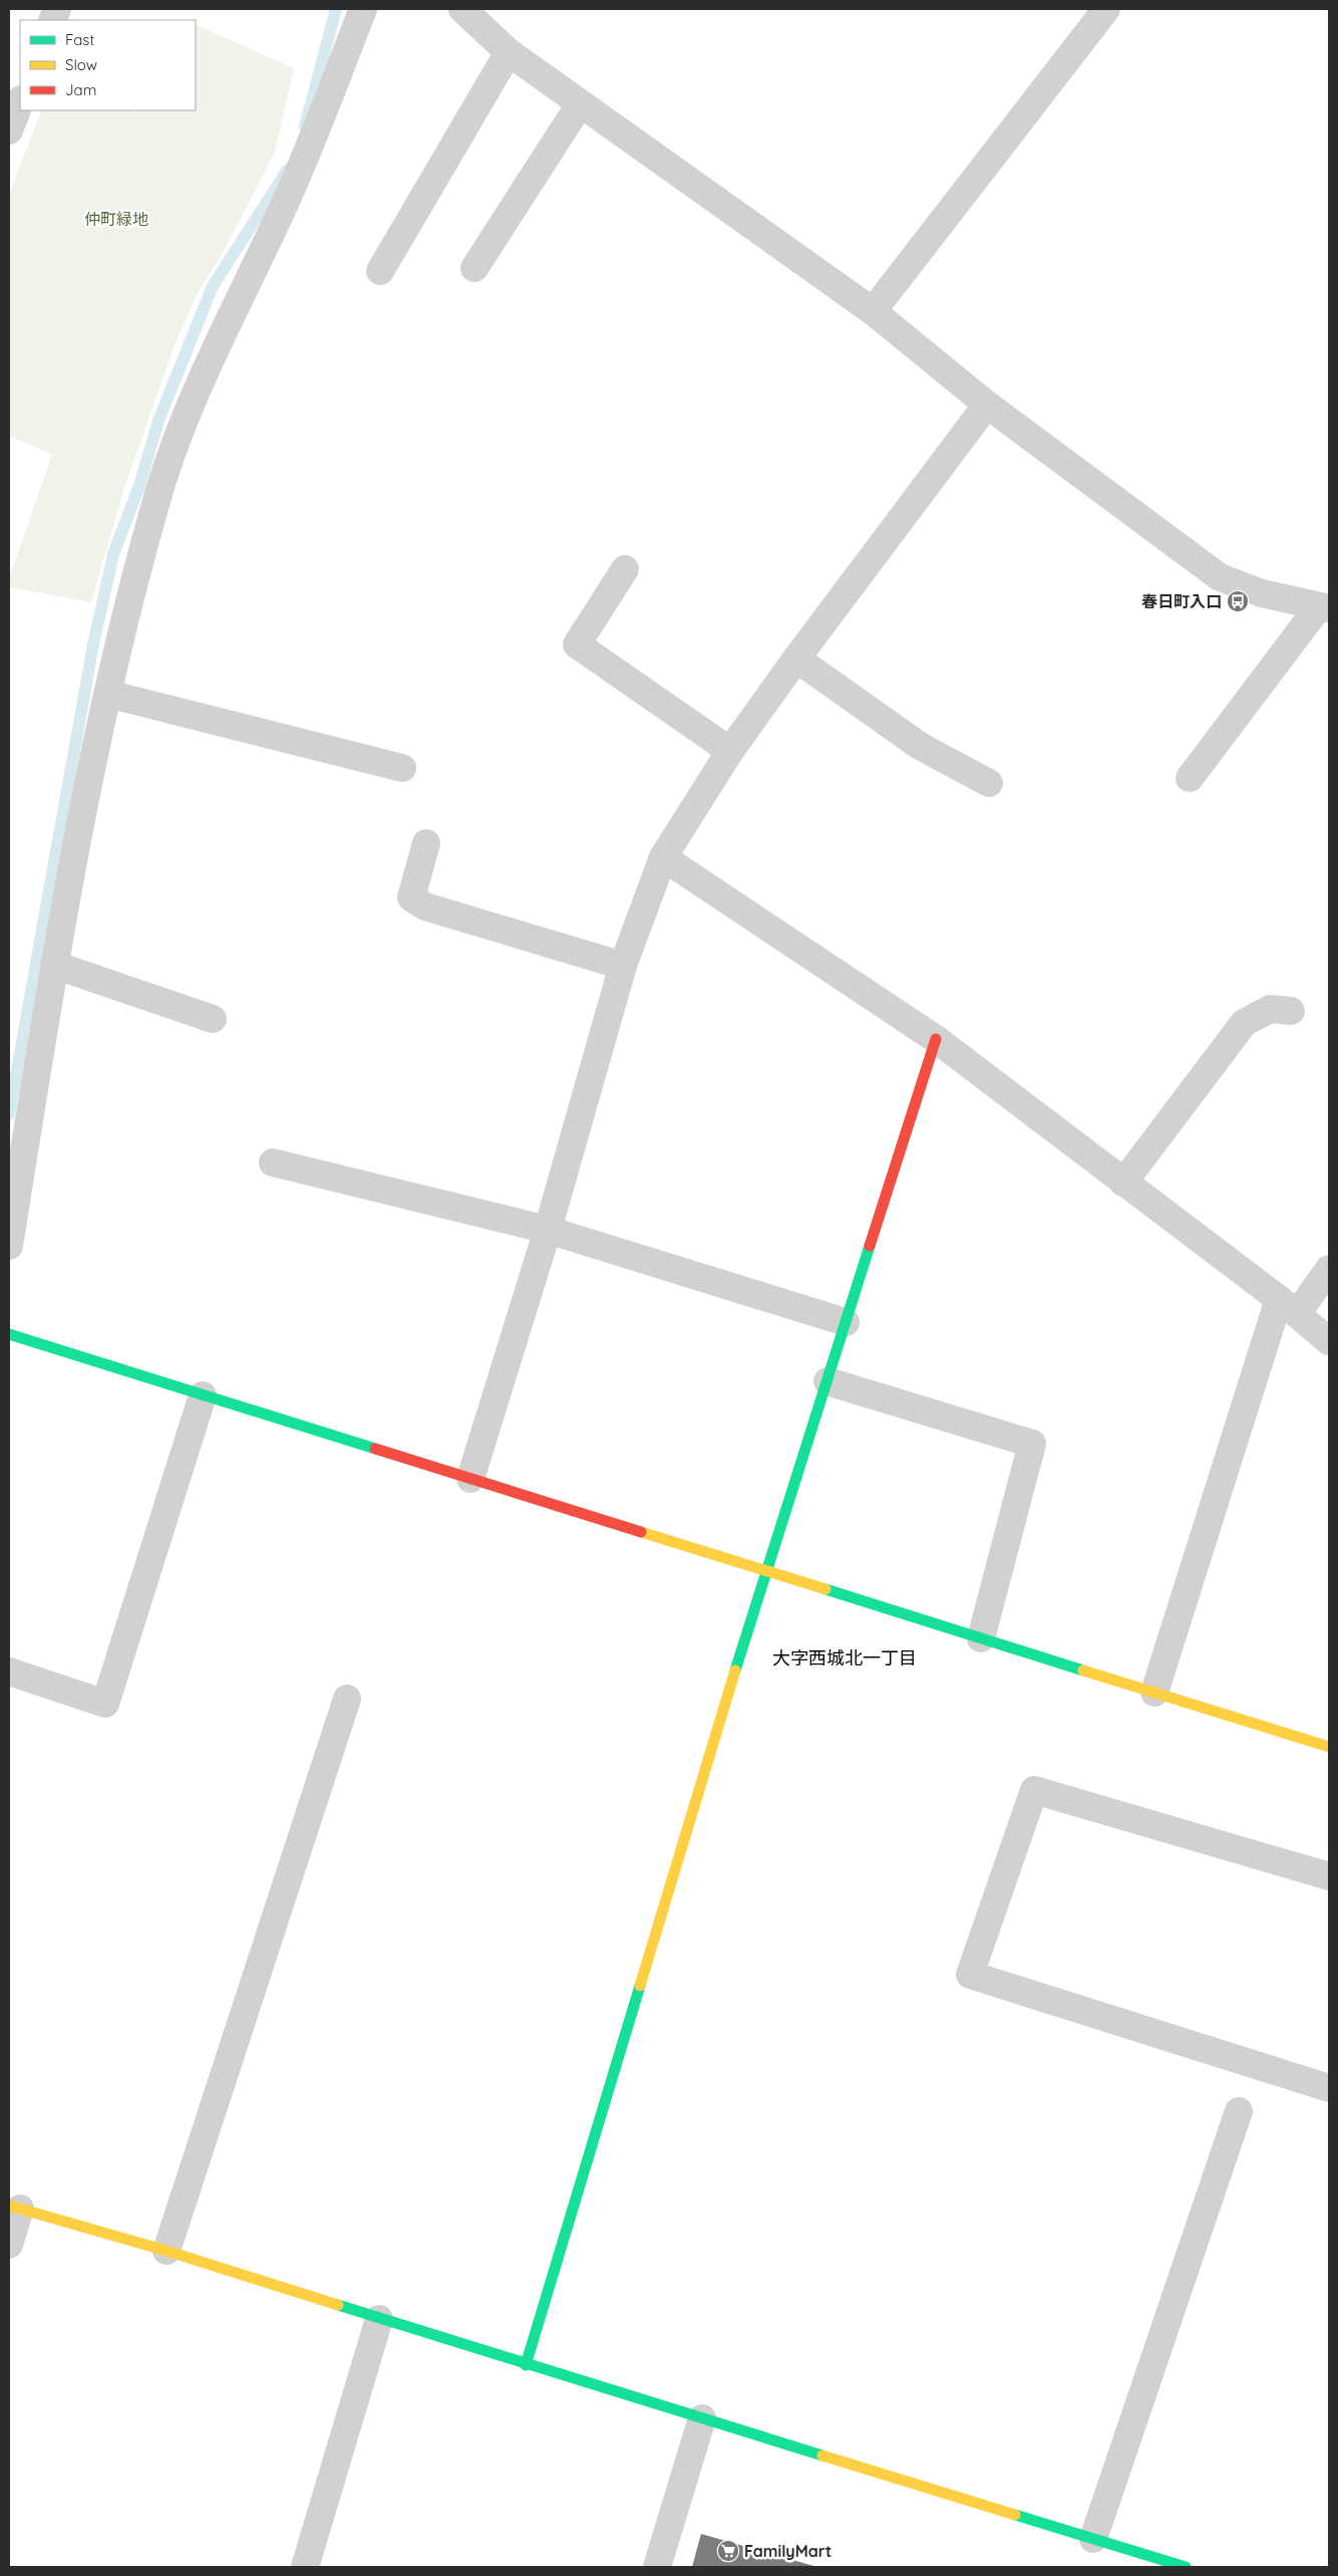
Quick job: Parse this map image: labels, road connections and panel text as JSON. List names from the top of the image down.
{
  "districts": ["大字西城北一丁目"],
  "parks": ["仲町緑地"],
  "places": {
    "bus stop": ["春日町入口"],
    "supermarket": ["FamilyMart"]
  },
  "legend": ["Fast", "Slow", "Jam"]
}
